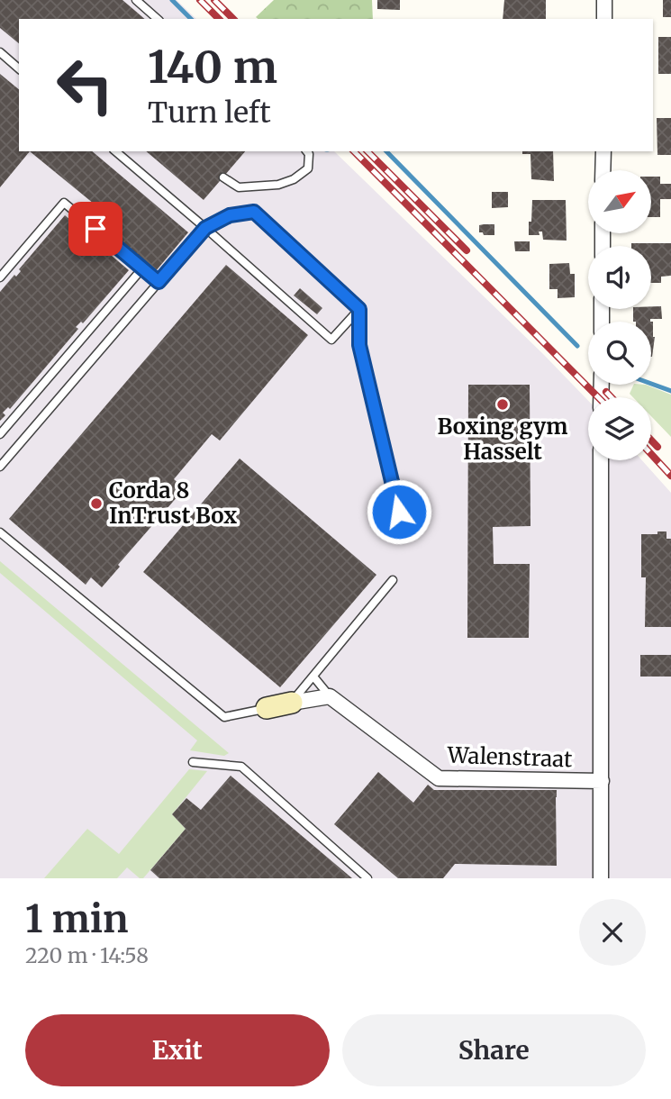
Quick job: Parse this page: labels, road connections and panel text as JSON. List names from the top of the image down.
{
  "streets": {
    "street": ["Walenstraat"]
  },
  "places": ["Boxing gym Hasselt", "Corda 8 InTrust Box"],
  "north": "top right",
  "page": {
    "turn": ["140 m", "Turn left"],
    "heading": ["1 min", "220 m · 14:58"],
    "buttons": ["Exit", "Share"]
  }
}
